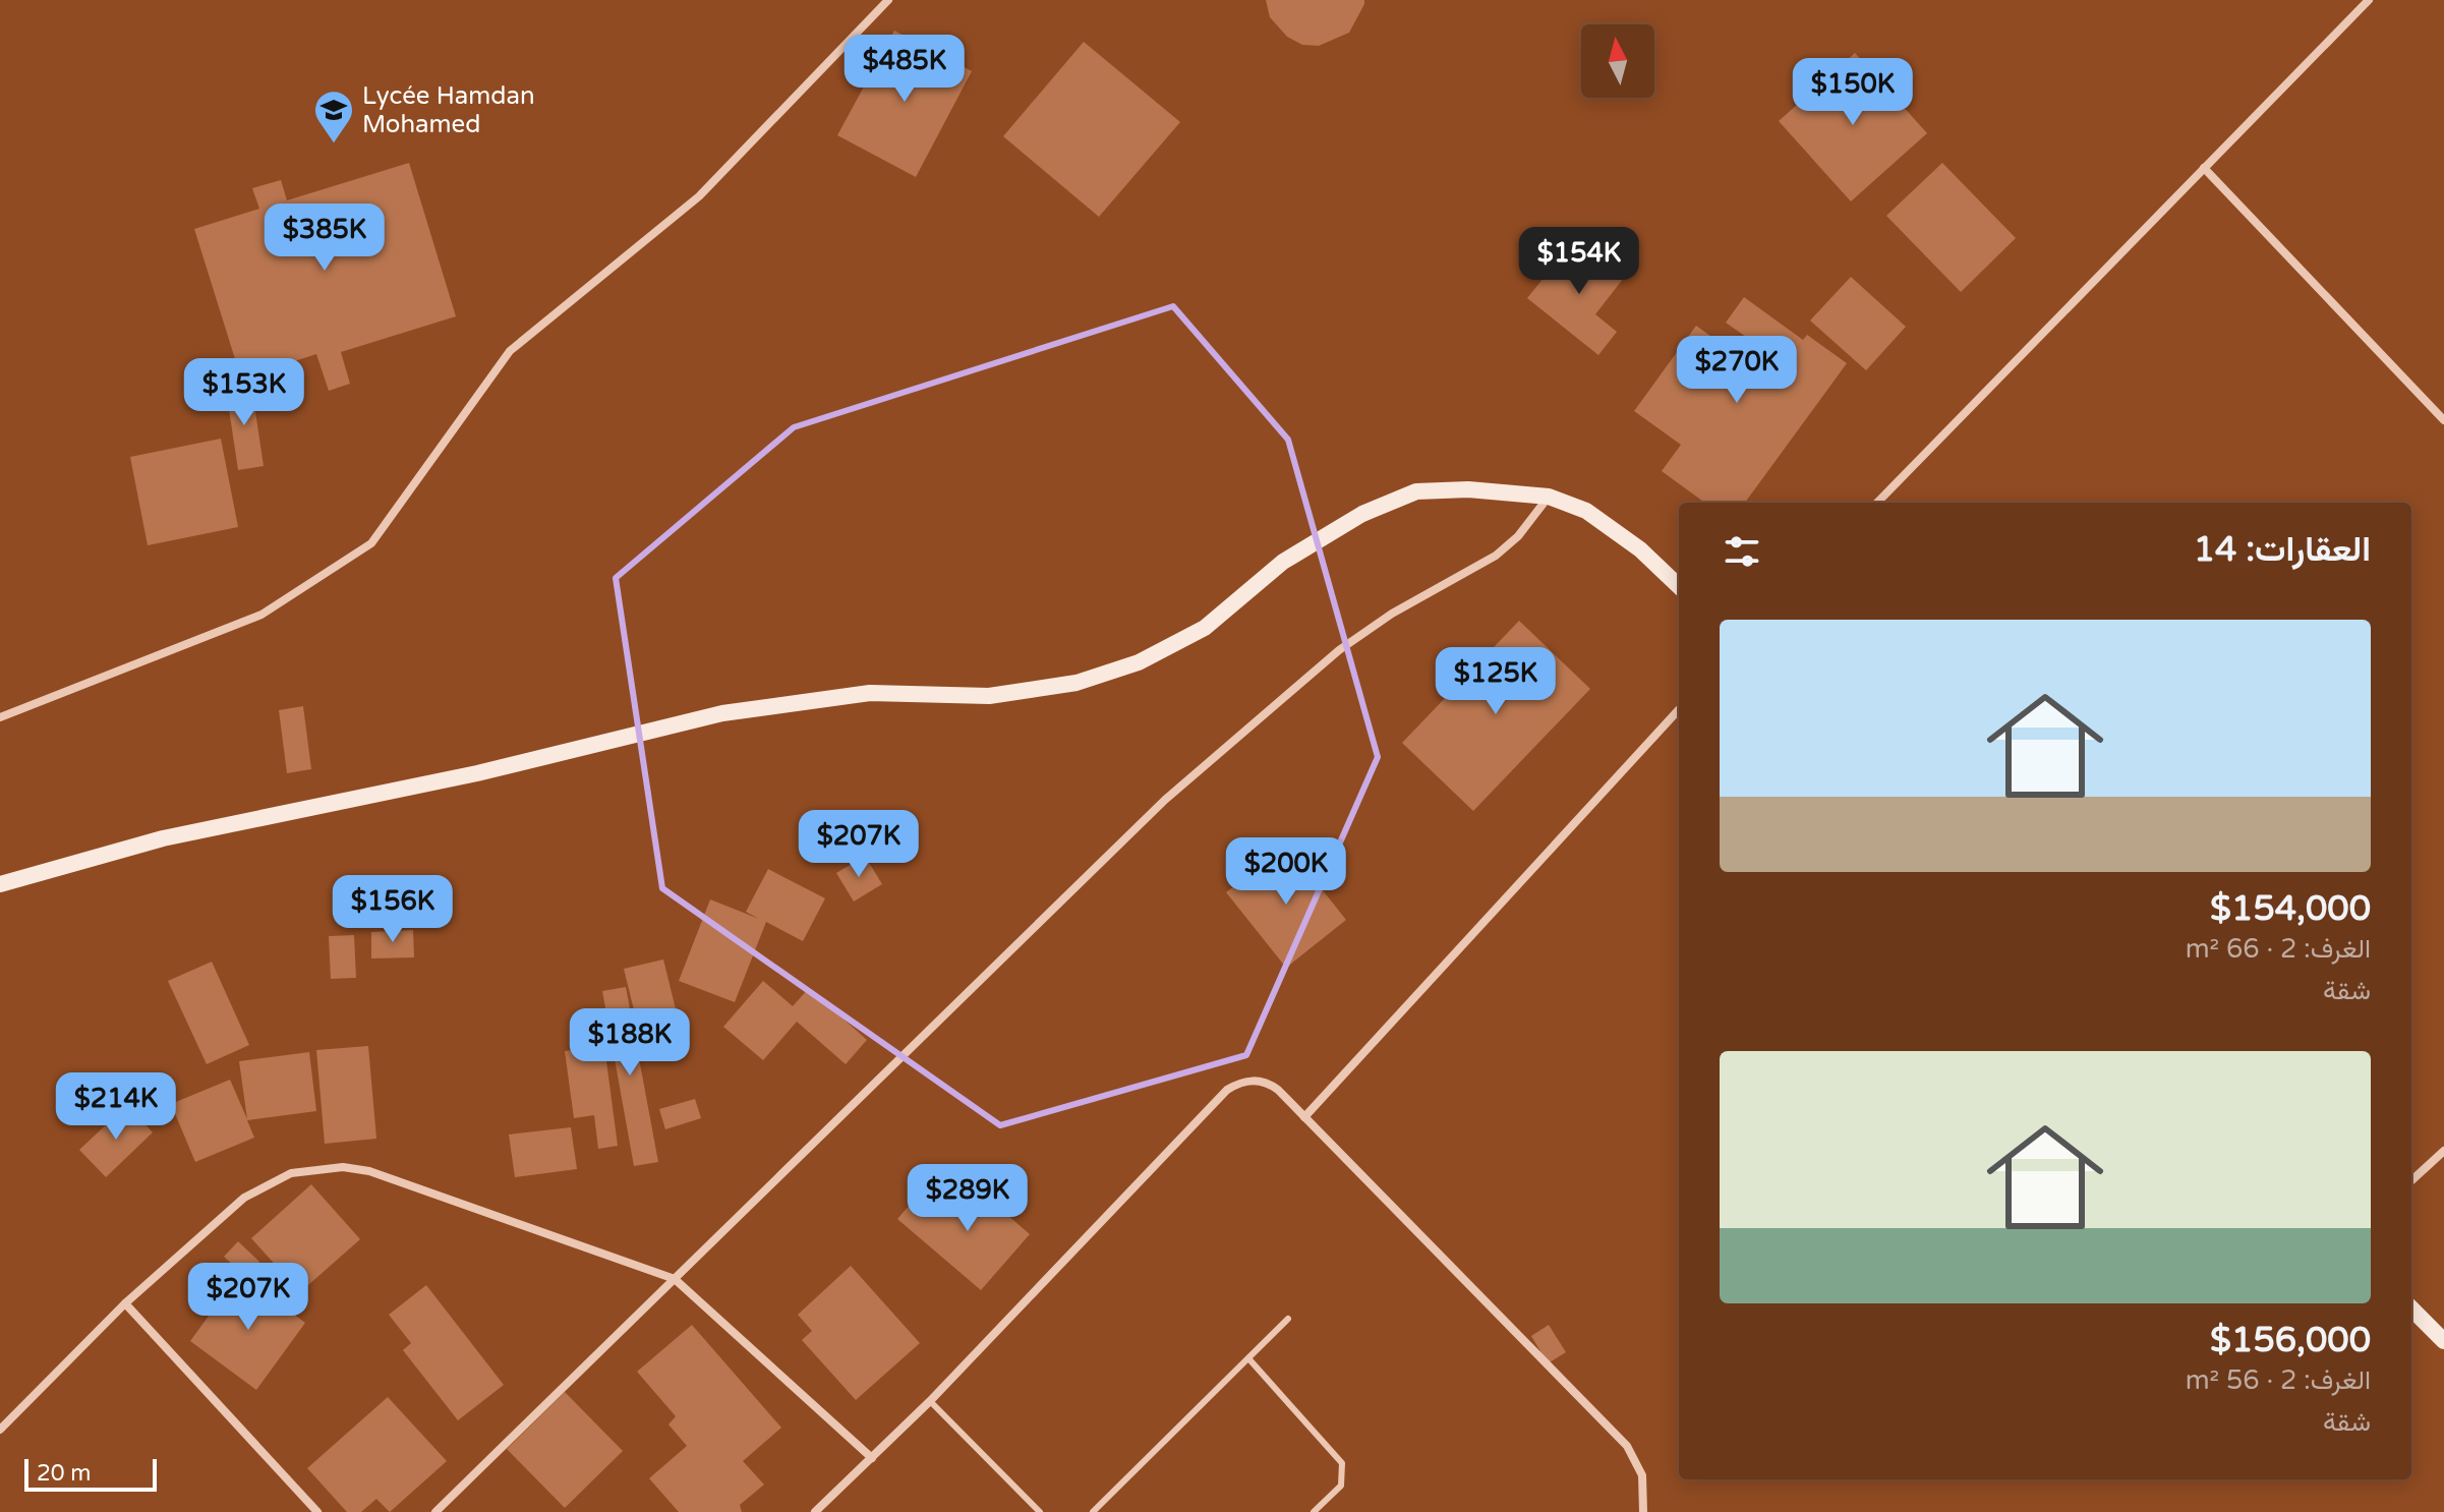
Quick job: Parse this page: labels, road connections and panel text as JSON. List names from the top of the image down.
{
  "places": {
    "school or university": ["Lycée Hamdan Mohamed"]
  },
  "scale_bar": "20 m",
  "north": "top",
  "page": {
    "price": [
      "$485K",
      "$150K",
      "$385K",
      "$154K",
      "$270K",
      "$153K",
      "$125K",
      "$207K",
      "$200K",
      "$156K",
      "$188K",
      "$214K",
      "$289K",
      "$207K"
    ],
    "heading": "العقارات: 14",
    "list": [
      {
        "name": "$154,000",
        "note": "الغرف: 2 · 66 m² · شقة"
      },
      {
        "name": "$156,000",
        "note": "الغرف: 2 · 56 m² · شقة"
      }
    ],
    "scale": "20 m"
  }
}
